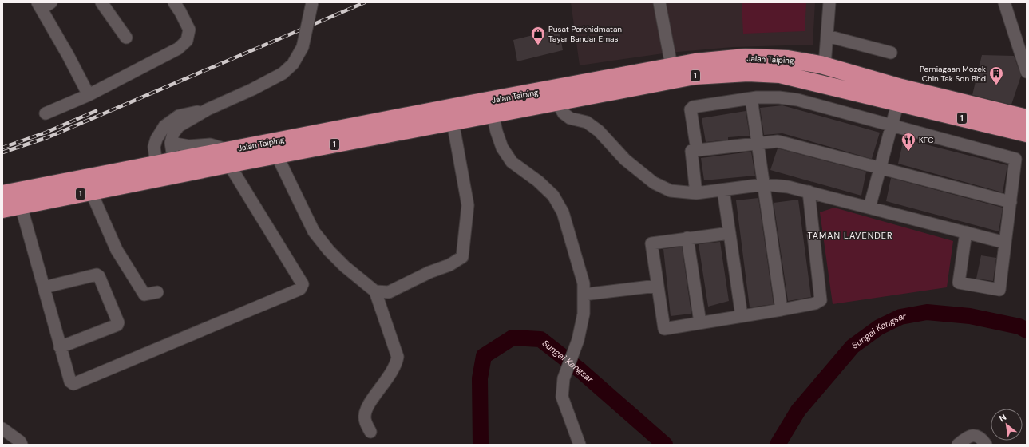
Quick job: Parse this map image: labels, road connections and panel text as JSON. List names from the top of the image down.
{
  "streets": {
    "highway": ["Jalan Taiping", "1"]
  },
  "districts": ["TAMAN LAVENDER"],
  "water": ["Sungai Kangsar"],
  "places": {
    "shop": ["Pusat Perkhidmatan Tayar Bandar Emas"],
    "building": ["Perniagaan Mozek Chin Tak Sdn Bhd"],
    "restaurant": ["KFC"]
  },
  "north": "top left"
}
